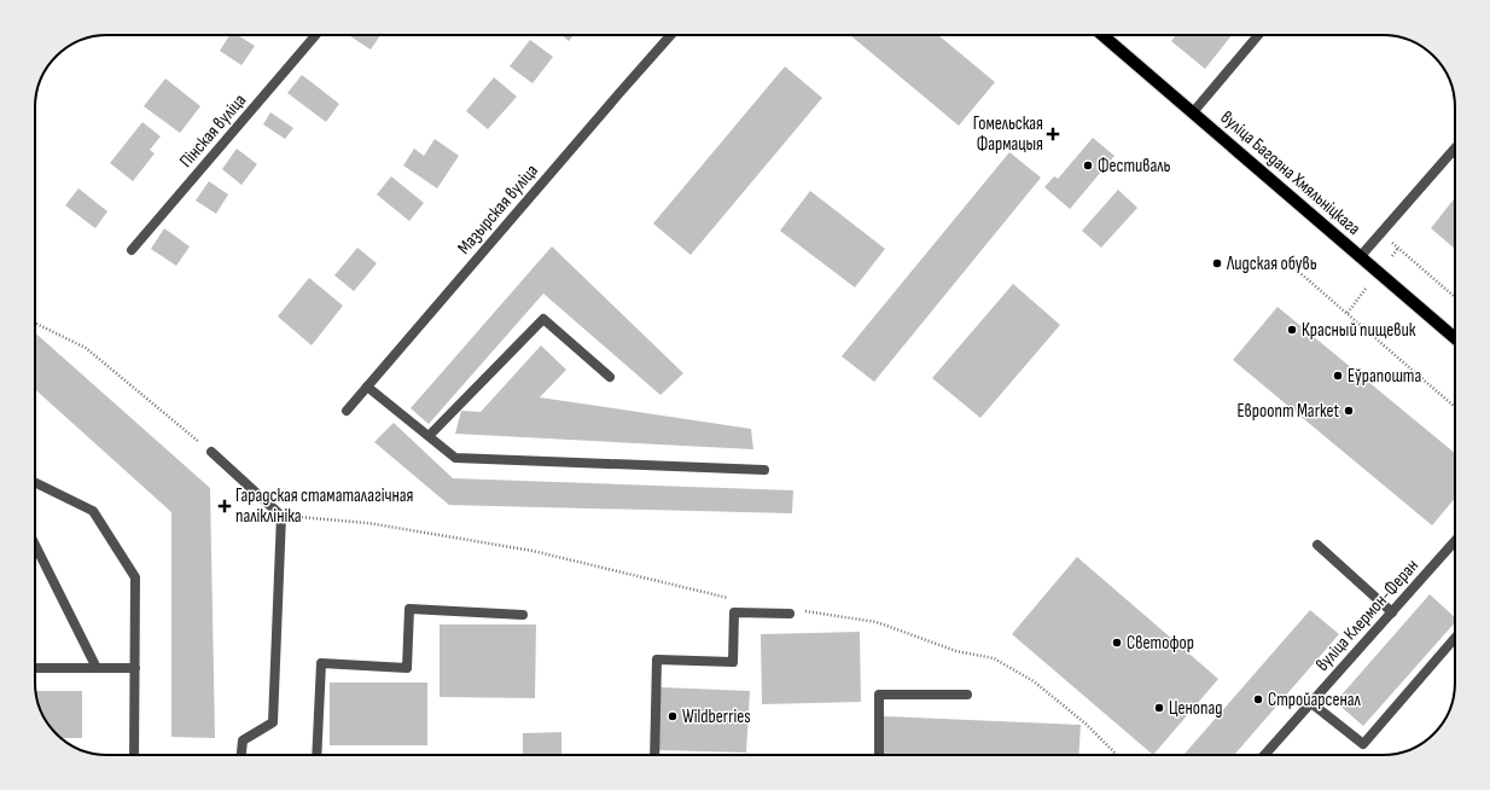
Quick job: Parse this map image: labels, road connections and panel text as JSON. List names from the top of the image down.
{
  "streets": {
    "main road": ["вуліца Багдана Хмяльніцкага"],
    "street": ["Пінская вуліца", "Мазырская вуліца", "вуліца Клермон-Феран"]
  },
  "places": {
    "health": ["Гомельская Фармацыя", "Гарадская стаматалагічная паліклініка"],
    "other": [
      "Фестиваль",
      "Лидская обувь",
      "Красный пищевик",
      "Еўрапошта",
      "Евроопт Market",
      "Светофор",
      "Стройарсенал",
      "Ценопад",
      "Wildberries"
    ]
  }
}
